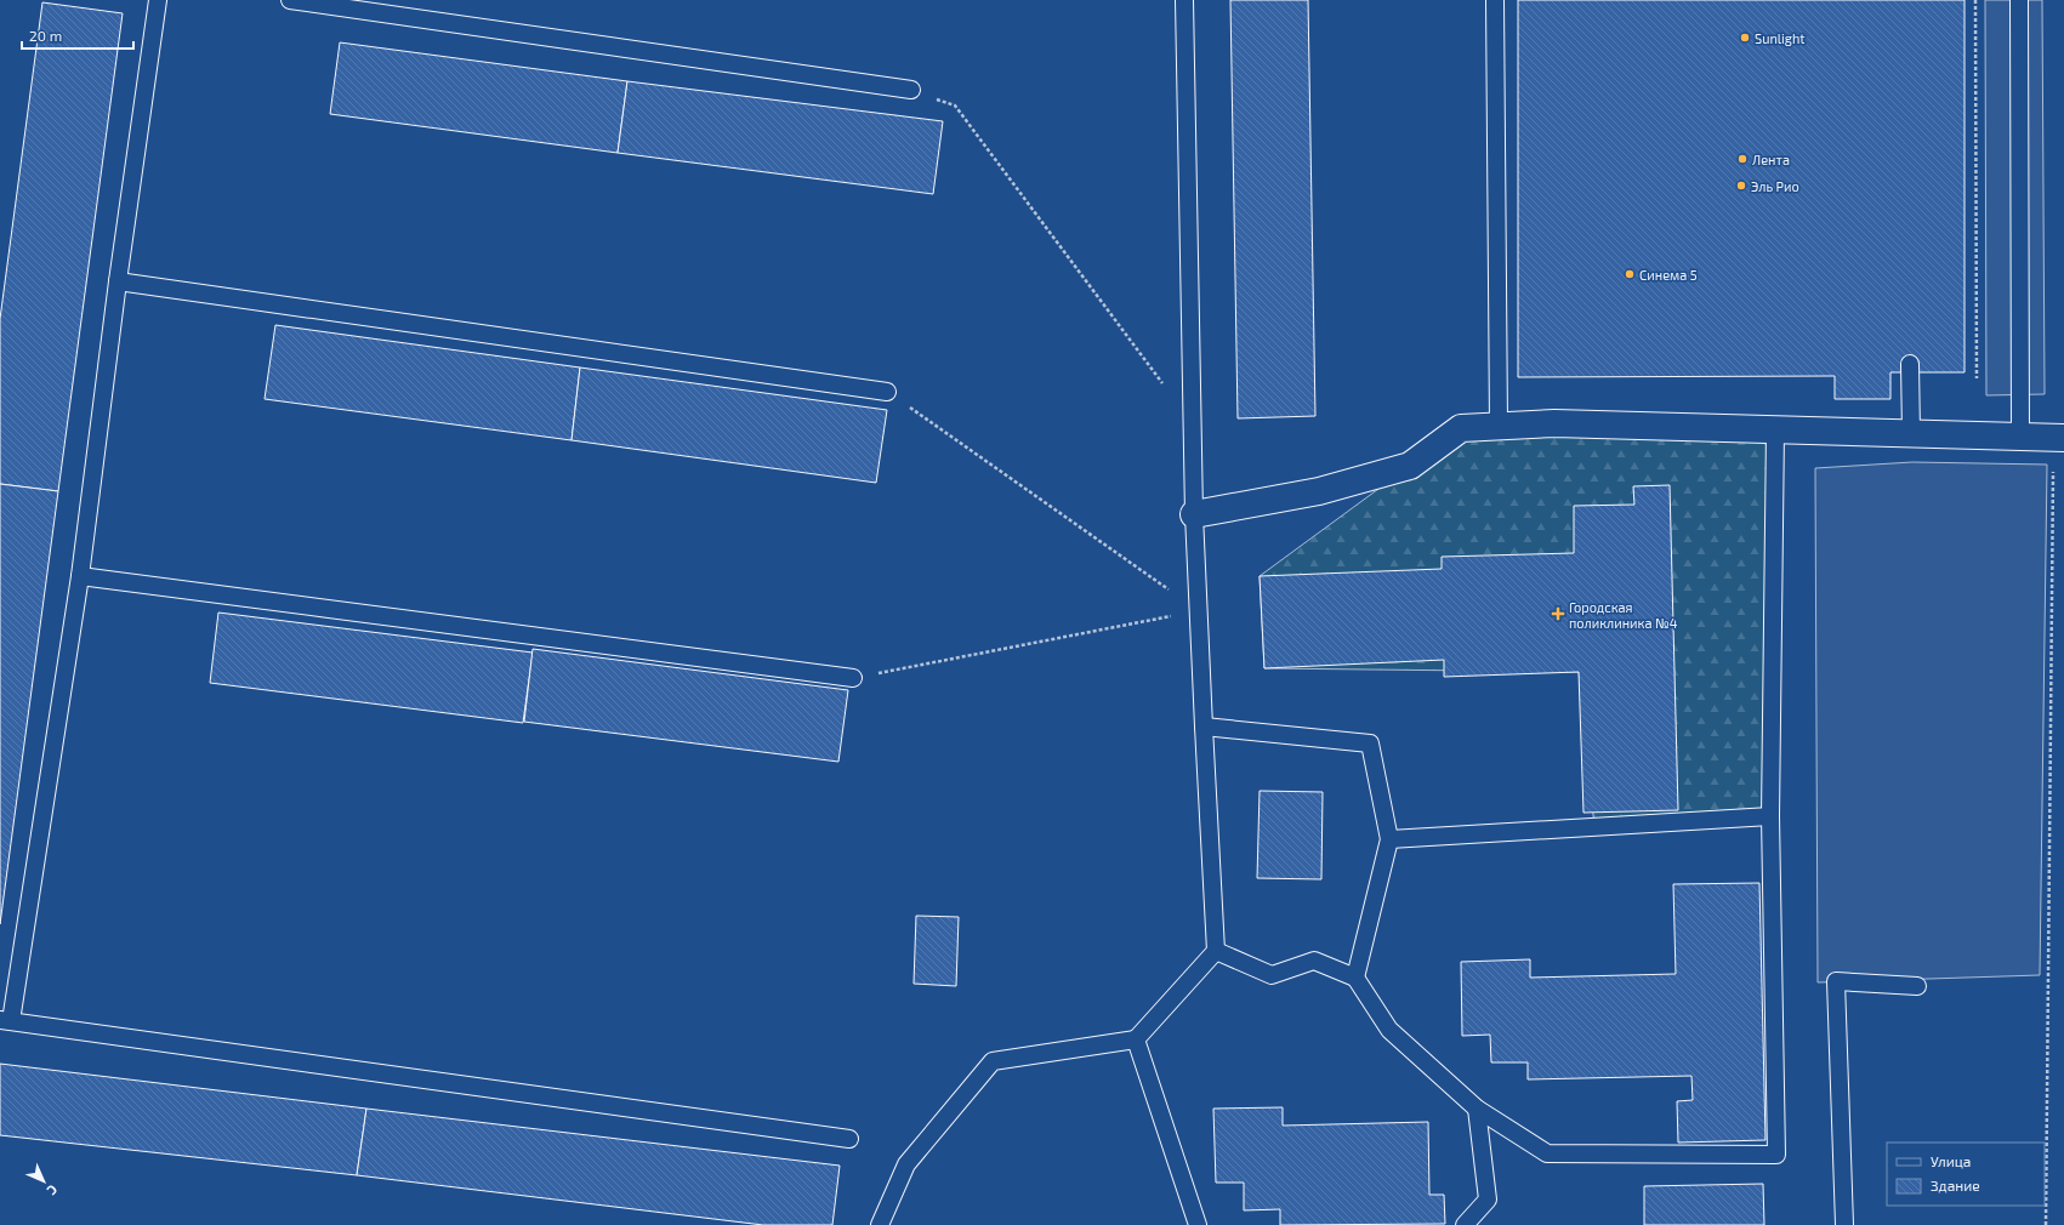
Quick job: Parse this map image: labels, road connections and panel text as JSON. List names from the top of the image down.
{
  "places": {
    "other": [
      "Sunlight",
      "Лента",
      "Эль Рио",
      "Синема 5"
    ],
    "health": ["Городская поликлиника №4"]
  },
  "legend": ["Улица", "Здание"],
  "scale_bar": "20 m",
  "north": "bottom right"
}
